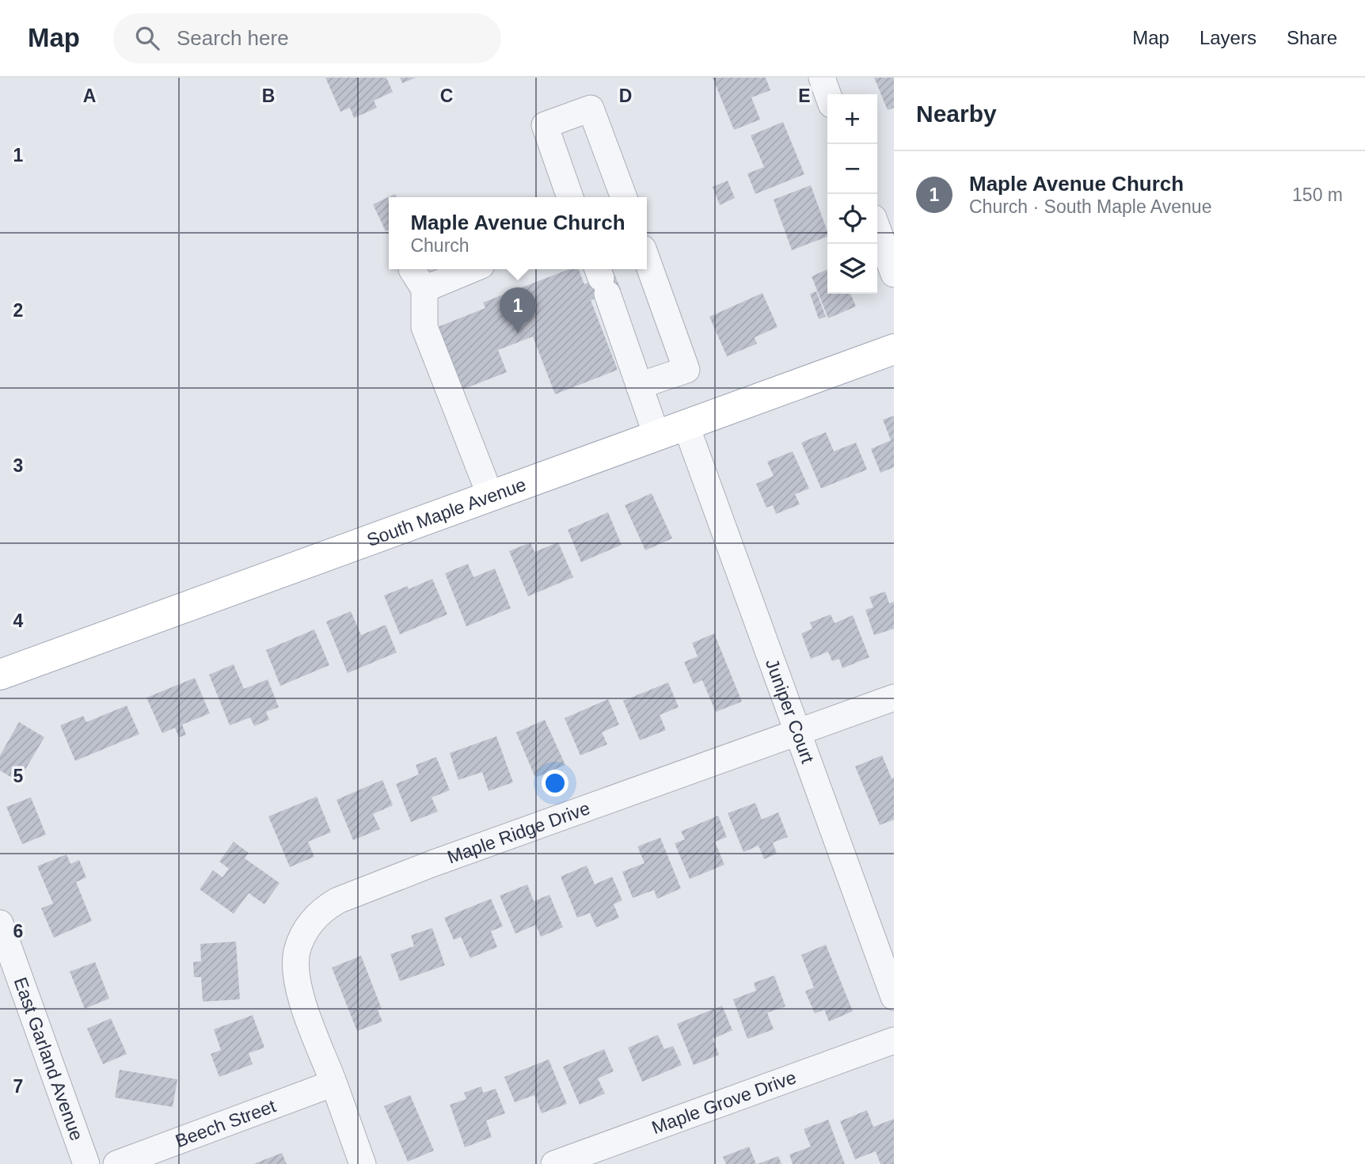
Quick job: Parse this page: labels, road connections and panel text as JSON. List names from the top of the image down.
{
  "streets": {
    "main road": ["South Maple Avenue"],
    "street": [
      "Juniper Court",
      "Maple Ridge Drive",
      "East Garland Avenue",
      "Maple Grove Drive",
      "Beech Street"
    ]
  },
  "crossings": [
    ["South Maple Avenue", "Juniper Court"],
    ["Juniper Court", "Maple Ridge Drive"],
    ["Maple Ridge Drive", "Beech Street"]
  ],
  "page": {
    "header": "Map",
    "search": "Search here",
    "nav": ["Map", "Layers", "Share"],
    "heading": "Nearby",
    "map_buttons": ["+", "−"],
    "list": [
      {
        "mark": "1",
        "name": "Maple Avenue Church",
        "note": "Church · South Maple Avenue",
        "value": "150 m"
      }
    ],
    "popup": ["Maple Avenue Church", "Church"],
    "pins": "1"
  },
  "grid": {
    "columns": [
      "A",
      "B",
      "C",
      "D",
      "E"
    ],
    "rows": [
      "1",
      "2",
      "3",
      "4",
      "5",
      "6",
      "7"
    ]
  }
}
